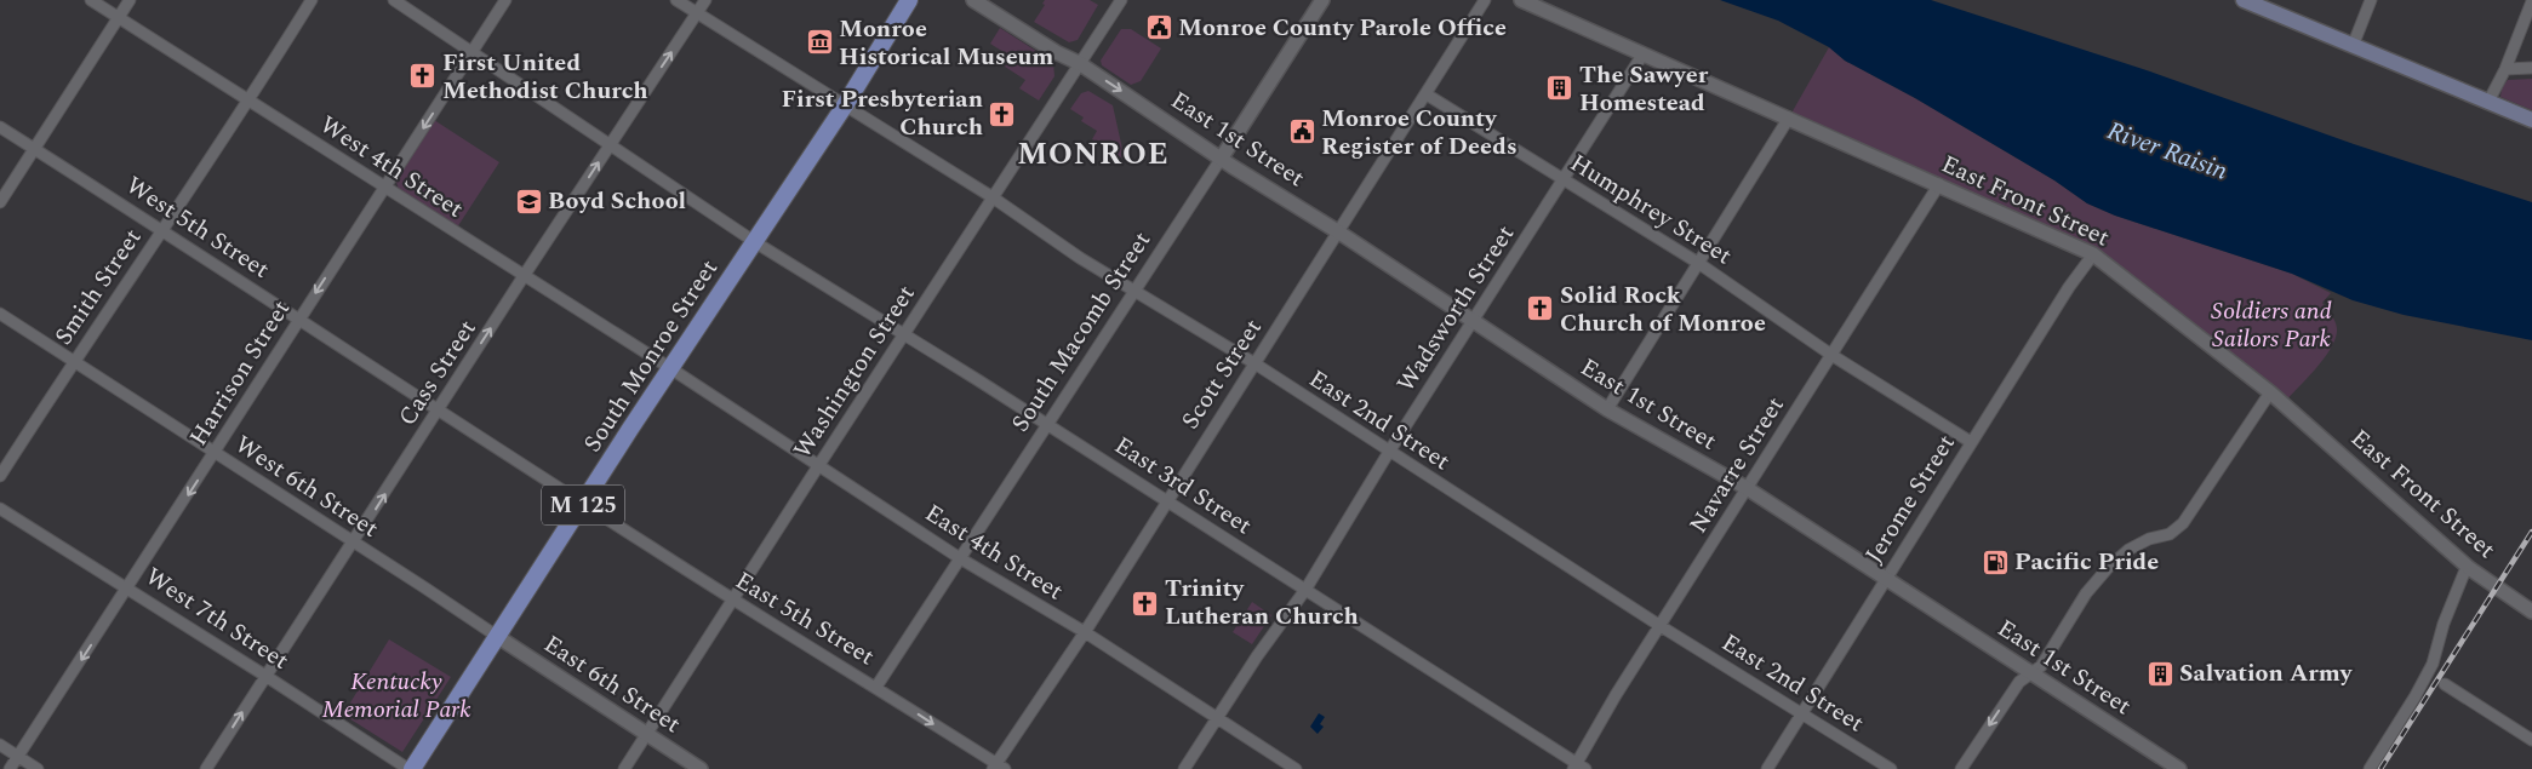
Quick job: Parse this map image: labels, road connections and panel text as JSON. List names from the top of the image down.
{
  "streets": {
    "main road": ["South Monroe Street", "M 125"],
    "street": [
      "East 1st Street",
      "West 4th Street",
      "East Front Street",
      "Humphrey Street",
      "West 5th Street",
      "Smith Street",
      "Wadsworth Street",
      "South Macomb Street",
      "Washington Street",
      "Harrison Street",
      "Cass Street",
      "Scott Street",
      "East 2nd Street",
      "Navarre Street",
      "East 3rd Street",
      "West 6th Street",
      "Jerome Street",
      "East 4th Street",
      "West 7th Street",
      "East 5th Street",
      "East 6th Street"
    ]
  },
  "crossings": [
    ["East 1st Street", "Wadsworth Street"],
    ["East 1st Street", "South Macomb Street"],
    ["East 1st Street", "Washington Street"],
    ["East 1st Street", "Scott Street"],
    ["East 1st Street", "Navarre Street"],
    ["East 1st Street", "Jerome Street"],
    ["West 4th Street", "Smith Street"],
    ["West 4th Street", "South Monroe Street"],
    ["West 4th Street", "Harrison Street"],
    ["West 4th Street", "Cass Street"],
    ["West 4th Street", "East 4th Street"],
    ["East Front Street", "Wadsworth Street"],
    ["East Front Street", "Navarre Street"],
    ["East Front Street", "Jerome Street"],
    ["Humphrey Street", "Wadsworth Street"],
    ["Humphrey Street", "Scott Street"],
    ["Humphrey Street", "Navarre Street"],
    ["Humphrey Street", "Jerome Street"],
    ["West 5th Street", "Smith Street"],
    ["West 5th Street", "South Monroe Street"],
    ["West 5th Street", "Harrison Street"],
    ["West 5th Street", "Cass Street"],
    ["West 5th Street", "East 5th Street"],
    ["Smith Street", "West 6th Street"],
    ["Wadsworth Street", "East 2nd Street"],
    ["Wadsworth Street", "East 3rd Street"],
    ["Wadsworth Street", "East 4th Street"],
    ["South Macomb Street", "East 2nd Street"],
    ["South Macomb Street", "East 3rd Street"],
    ["South Macomb Street", "East 4th Street"],
    ["South Macomb Street", "East 5th Street"],
    ["South Monroe Street", "East 2nd Street"],
    ["South Monroe Street", "East 3rd Street"],
    ["South Monroe Street", "West 6th Street"],
    ["South Monroe Street", "East 4th Street"],
    ["South Monroe Street", "West 7th Street"],
    ["South Monroe Street", "East 5th Street"],
    ["South Monroe Street", "East 6th Street"],
    ["Washington Street", "East 2nd Street"],
    ["Washington Street", "East 3rd Street"],
    ["Washington Street", "East 4th Street"],
    ["Washington Street", "East 5th Street"],
    ["Washington Street", "East 6th Street"],
    ["Harrison Street", "East 3rd Street"],
    ["Harrison Street", "West 6th Street"],
    ["Harrison Street", "West 7th Street"],
    ["Cass Street", "East 2nd Street"],
    ["Cass Street", "East 3rd Street"],
    ["Cass Street", "West 6th Street"],
    ["Cass Street", "West 7th Street"],
    ["Scott Street", "East 2nd Street"],
    ["Scott Street", "East 3rd Street"],
    ["Scott Street", "East 4th Street"],
    ["Scott Street", "East 5th Street"],
    ["East 2nd Street", "Navarre Street"],
    ["East 2nd Street", "Jerome Street"],
    ["Navarre Street", "East 3rd Street"],
    ["West 6th Street", "East 6th Street"]
  ],
  "one_way": ["Harrison Street", "Cass Street"],
  "districts": ["MONROE"],
  "water": ["River Raisin"],
  "parks": ["Soldiers and Sailors Park", "Kentucky Memorial Park"],
  "places": {
    "public building": ["Monroe County Parole Office", "Monroe County Register of Deeds"],
    "museum": ["Monroe Historical Museum"],
    "church": [
      "First United Methodist Church",
      "First Presbyterian Church",
      "Solid Rock Church of Monroe",
      "Trinity Lutheran Church"
    ],
    "building": ["The Sawyer Homestead", "Salvation Army"],
    "school or university": ["Boyd School"],
    "fuel station": ["Pacific Pride"]
  }
}
